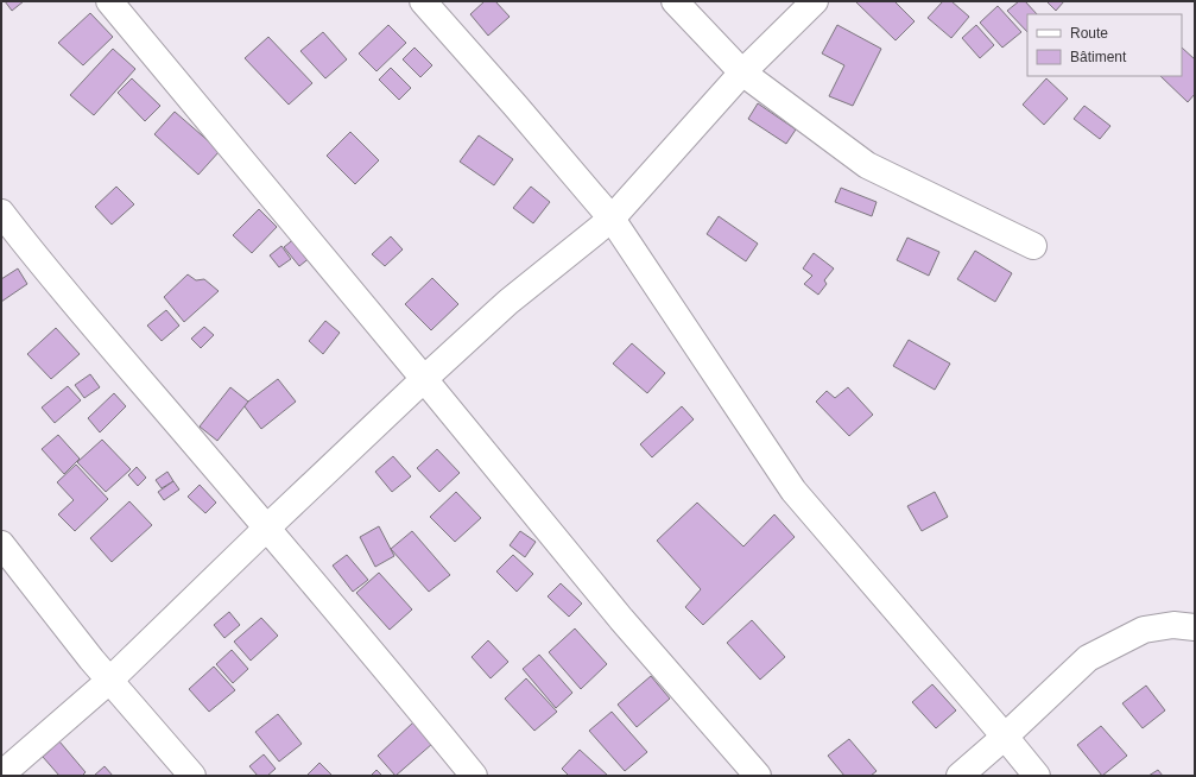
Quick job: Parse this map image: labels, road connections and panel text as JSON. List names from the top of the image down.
{
  "legend": ["Route", "Bâtiment"]
}
